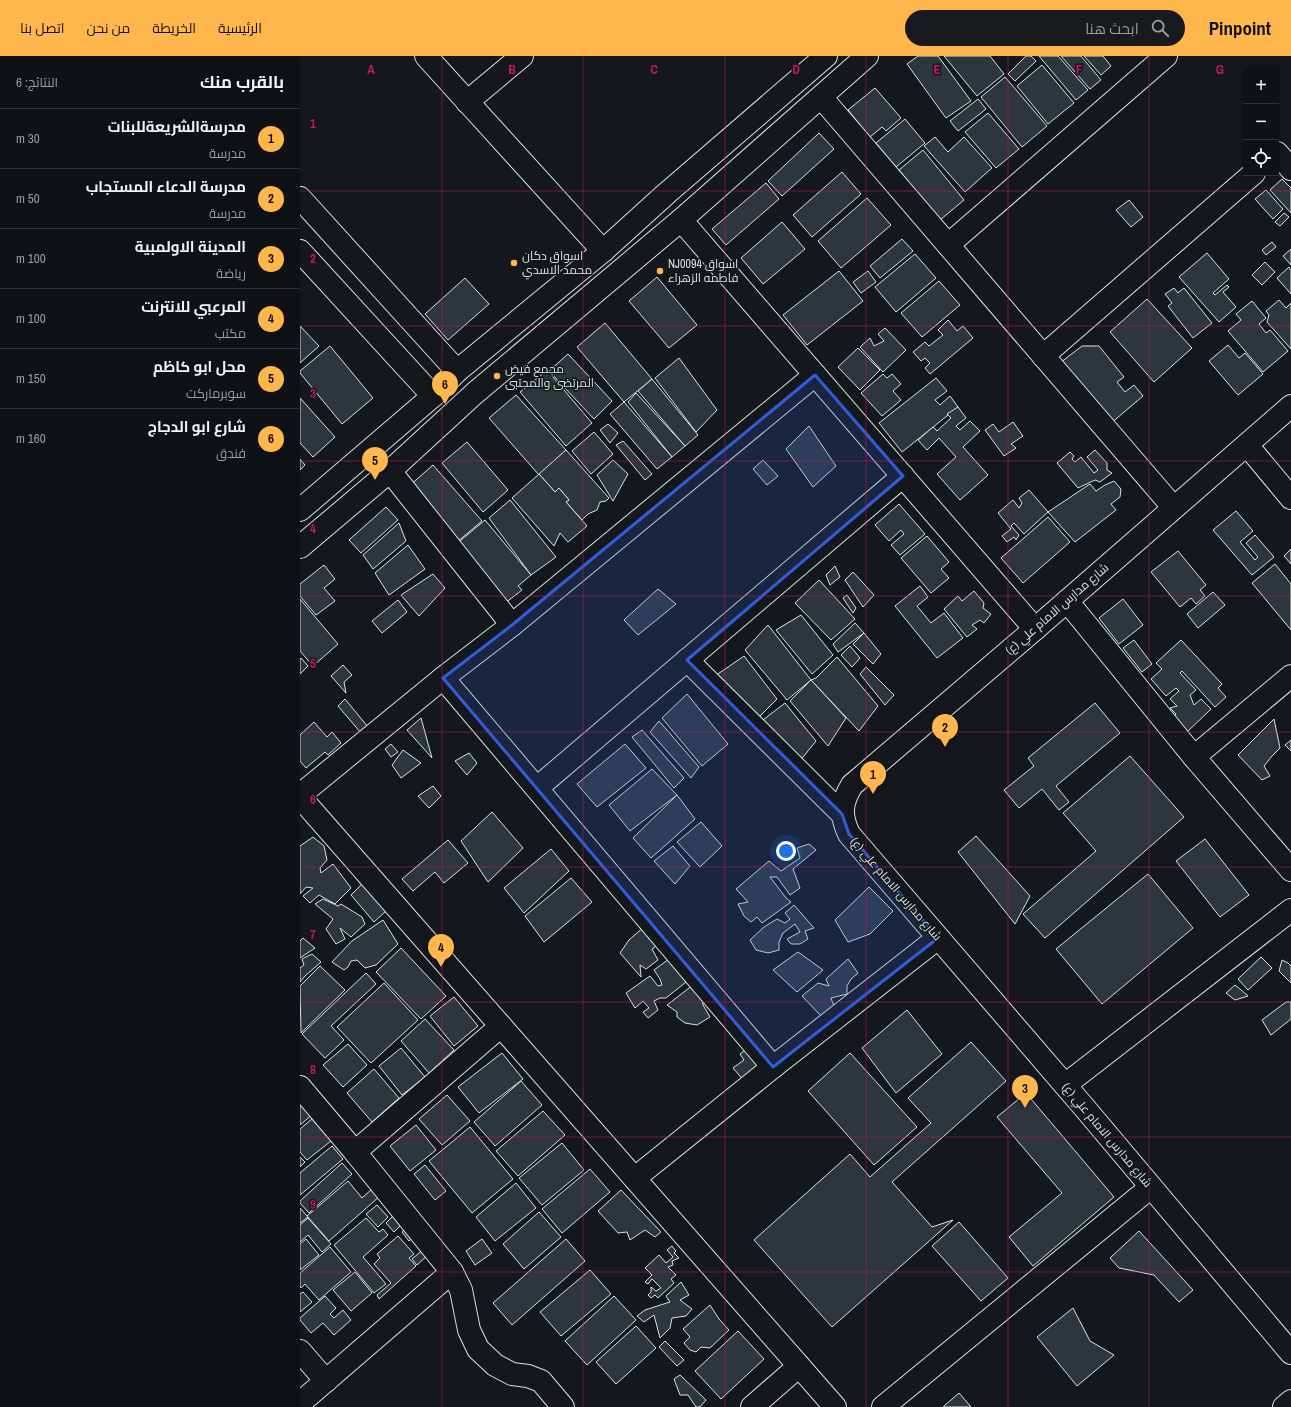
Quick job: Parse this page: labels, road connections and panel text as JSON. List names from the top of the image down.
{
  "streets": {
    "street": ["شارع مدارس الامام علي (ع)"]
  },
  "places": ["اسواق دكان محمد الاسدي", "NJ0094 اسواق فاطمه الزهراء", "مجمع فيض المرتضى والمجتبى"],
  "page": {
    "header": "Pinpoint",
    "search": "ابحث هنا",
    "nav": [
      "الرئيسية",
      "الخريطة",
      "من نحن",
      "اتصل بنا"
    ],
    "heading": ["بالقرب منك", "النتائج: 6"],
    "map_buttons": ["+", "−"],
    "list": [
      {
        "mark": "1",
        "name": "مدرسةالشريعةللبنات",
        "note": "مدرسة",
        "value": "30 m"
      },
      {
        "mark": "2",
        "name": "مدرسة الدعاء المستجاب",
        "note": "مدرسة",
        "value": "50 m"
      },
      {
        "mark": "3",
        "name": "المدينة الاولمبية",
        "note": "رياضة",
        "value": "100 m"
      },
      {
        "mark": "4",
        "name": "المرعبي للانترنت",
        "note": "مكتب",
        "value": "100 m"
      },
      {
        "mark": "5",
        "name": "محل ابو كاظم",
        "note": "سوبرماركت",
        "value": "150 m"
      },
      {
        "mark": "6",
        "name": "شارع ابو الدجاج",
        "note": "فندق",
        "value": "160 m"
      }
    ],
    "pins": [
      "6",
      "5",
      "2",
      "1",
      "4",
      "3"
    ]
  },
  "grid": {
    "columns": [
      "A",
      "B",
      "C",
      "D",
      "E",
      "F",
      "G"
    ],
    "rows": [
      "1",
      "2",
      "3",
      "4",
      "5",
      "6",
      "7",
      "8",
      "9"
    ]
  }
}
